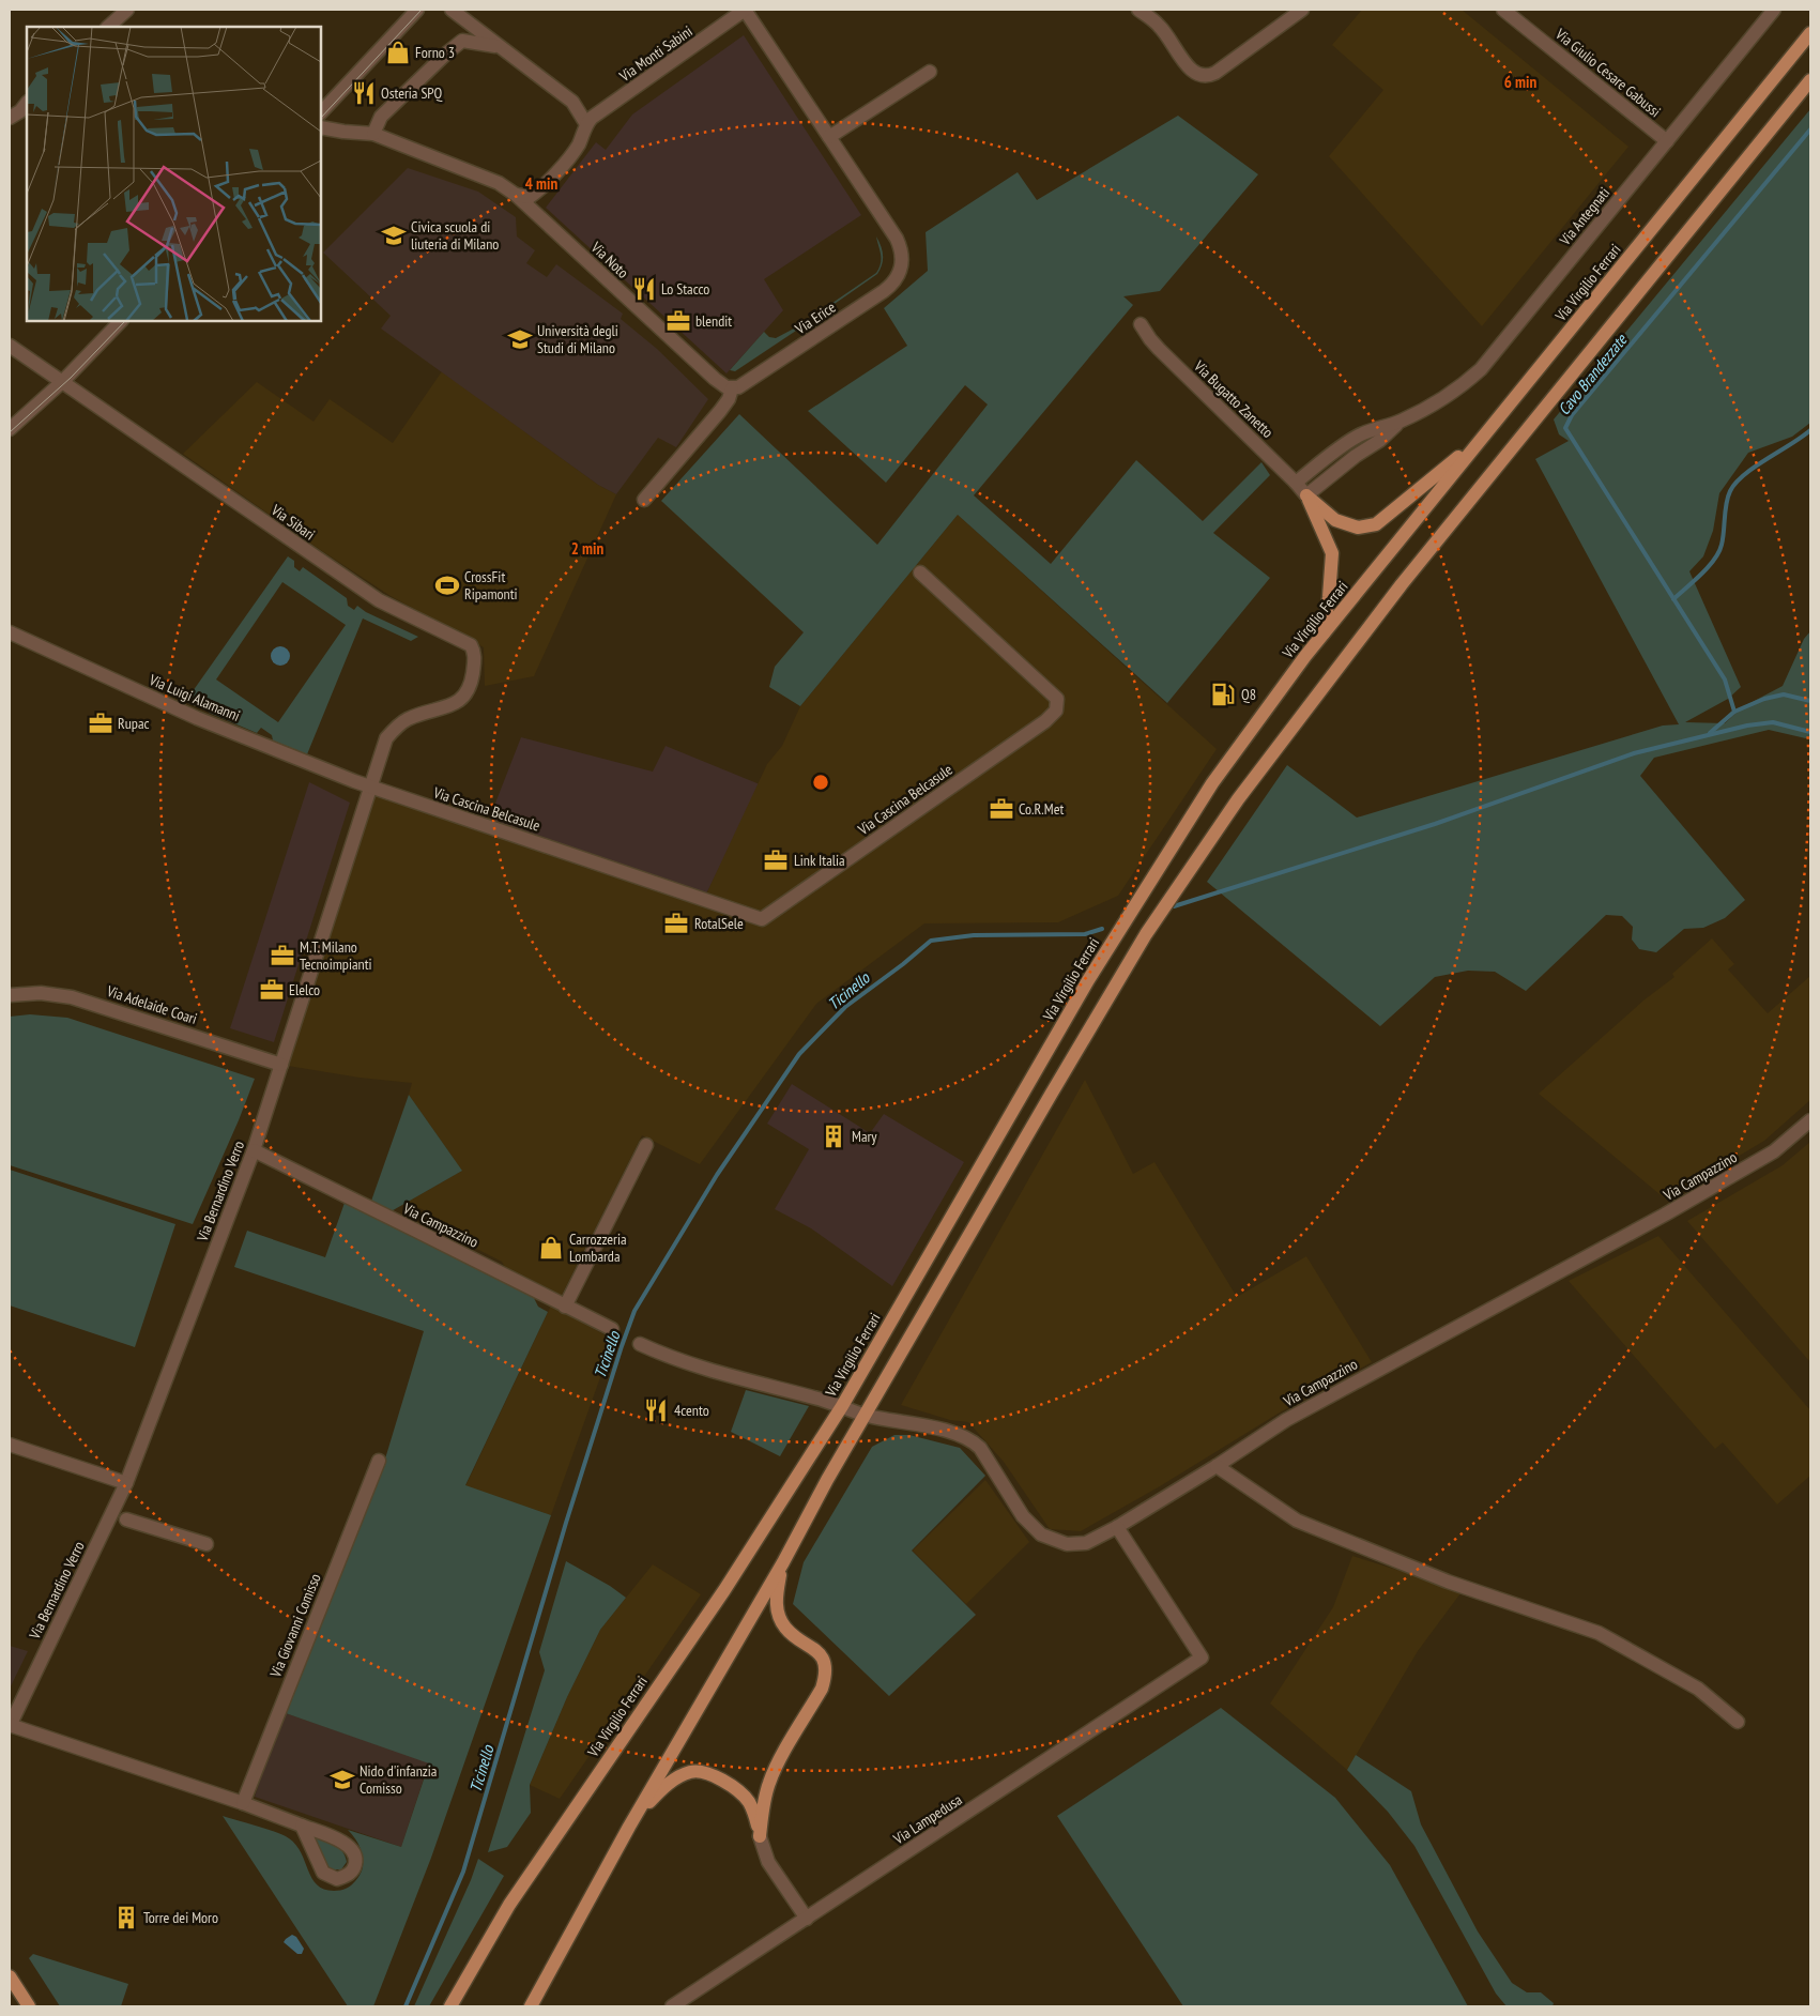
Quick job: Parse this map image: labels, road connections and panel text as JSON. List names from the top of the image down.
{
  "streets": {
    "main road": ["Via Virgilio Ferrari"],
    "street": [
      "Via Monti Sabini",
      "Via Giulio Cesare Gabussi",
      "Via Antegnati",
      "Via Noto",
      "Via Erice",
      "Via Bugatto Zanetto",
      "Via Sibari",
      "Via Luigi Alamanni",
      "Via Cascina Belcasule",
      "Via Adelaide Coari",
      "Via Campazzino",
      "Via Bernardino Verro",
      "Via Giovanni Comisso",
      "Via Lampedusa"
    ]
  },
  "crossings": [
    ["Via Monti Sabini", "Via Erice"],
    ["Via Giulio Cesare Gabussi", "Via Antegnati"],
    ["Via Antegnati", "Via Bugatto Zanetto"],
    ["Via Noto", "Via Erice"],
    ["Via Virgilio Ferrari", "Via Campazzino"],
    ["Via Sibari", "Via Bernardino Verro"],
    ["Via Luigi Alamanni", "Via Cascina Belcasule"],
    ["Via Luigi Alamanni", "Via Bernardino Verro"],
    ["Via Cascina Belcasule", "Via Bernardino Verro"],
    ["Via Adelaide Coari", "Via Bernardino Verro"],
    ["Via Campazzino", "Via Bernardino Verro"],
    ["Via Campazzino", "Via Lampedusa"]
  ],
  "water": ["Cavo Brandezzate", "Ticinello"],
  "places": {
    "shop": ["Forno 3", "Carrozzeria Lombarda"],
    "restaurant": ["Osteria SPQ", "Lo Stacco", "4cento"],
    "school or university": ["Civica scuola di liuteria di Milano", "Università degli Studi di Milano", "Nido d'infanzia Comisso"],
    "office": [
      "blendit",
      "Rupac",
      "Co.R.Met",
      "Link Italia",
      "RotalSele",
      "M.T. Milano Tecnoimpianti",
      "Elelco"
    ],
    "sports": ["CrossFit Ripamonti"],
    "fuel station": ["Q8"],
    "building": ["Mary", "Torre dei Moro"]
  },
  "rings": ["6 min", "4 min", "2 min"]
}
